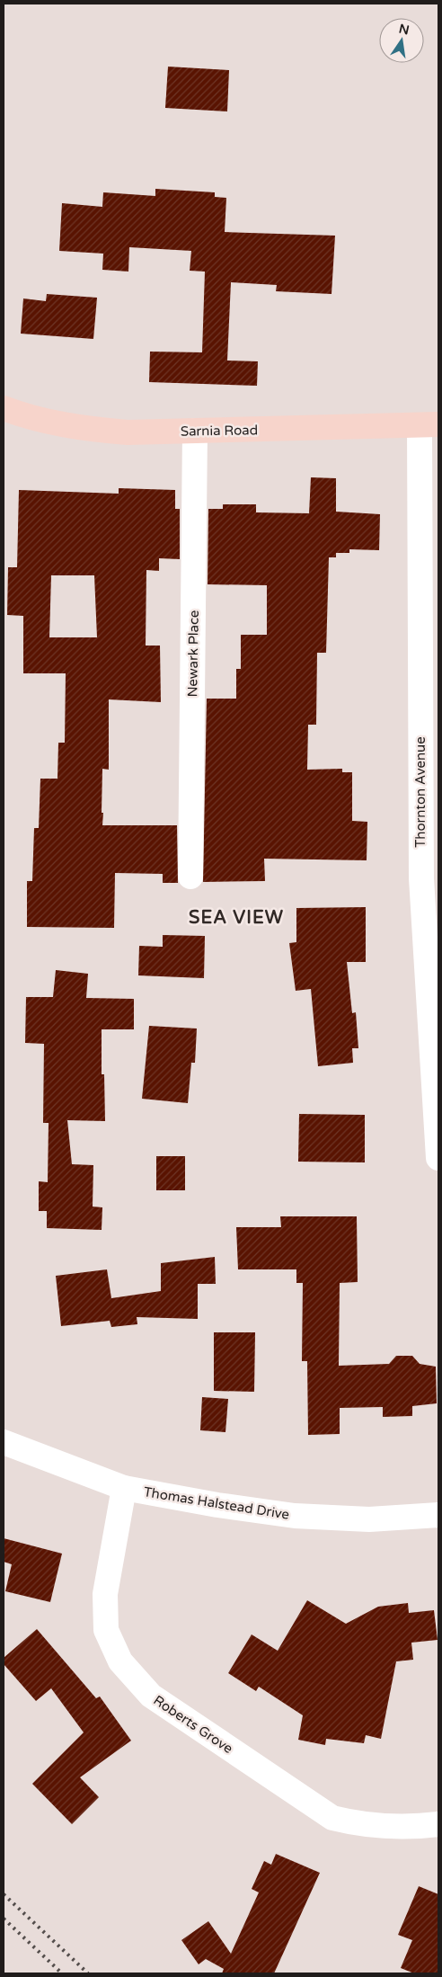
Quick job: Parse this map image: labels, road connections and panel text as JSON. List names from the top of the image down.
{
  "streets": {
    "main road": ["Sarnia Road"],
    "street": [
      "Newark Place",
      "Thornton Avenue",
      "Thomas Halstead Drive",
      "Roberts Grove"
    ]
  },
  "crossings": [
    ["Sarnia Road", "Newark Place"],
    ["Sarnia Road", "Thornton Avenue"],
    ["Thomas Halstead Drive", "Roberts Grove"]
  ],
  "districts": ["SEA VIEW"],
  "north": "top"
}
